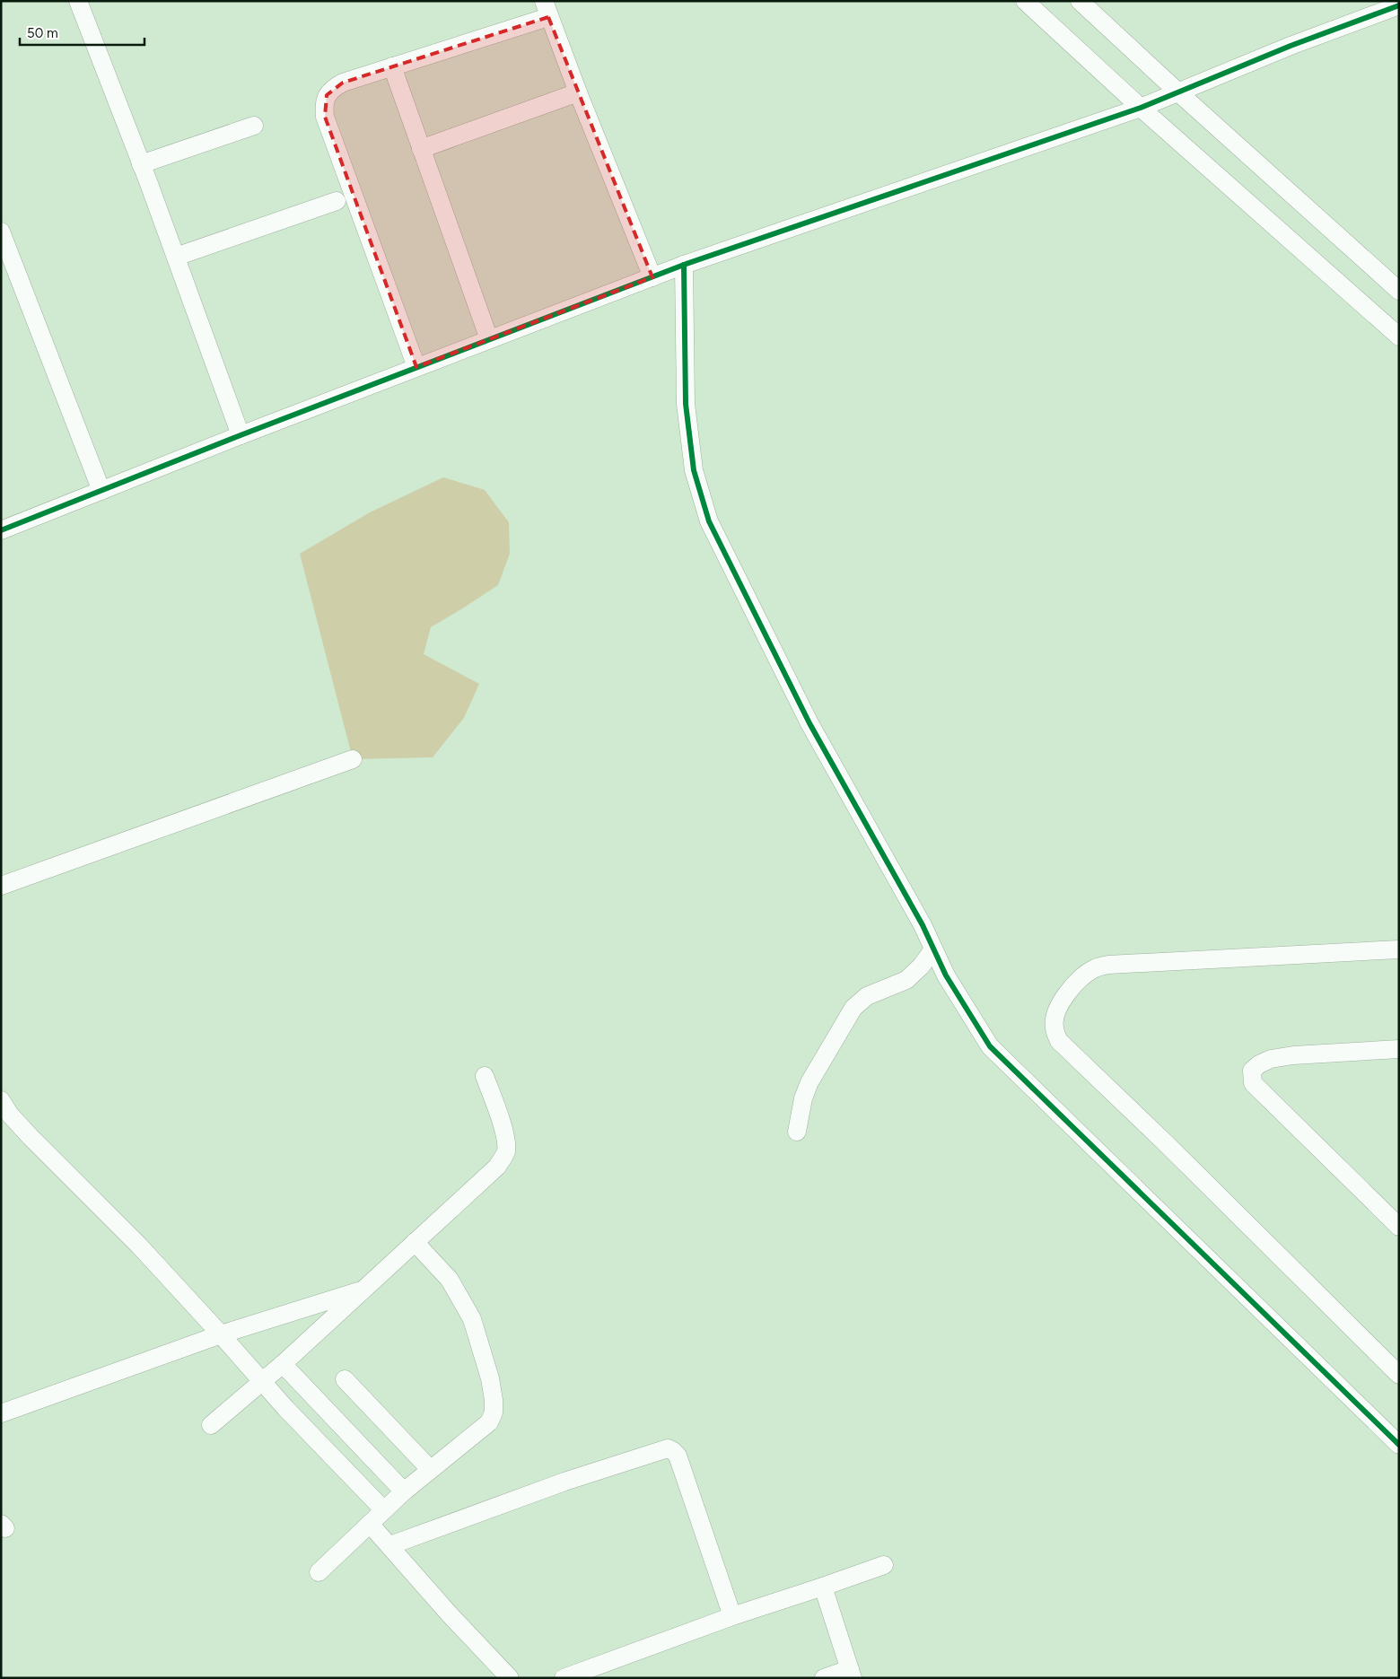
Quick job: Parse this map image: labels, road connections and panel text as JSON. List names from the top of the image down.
{
  "scale_bar": "50 m"
}
